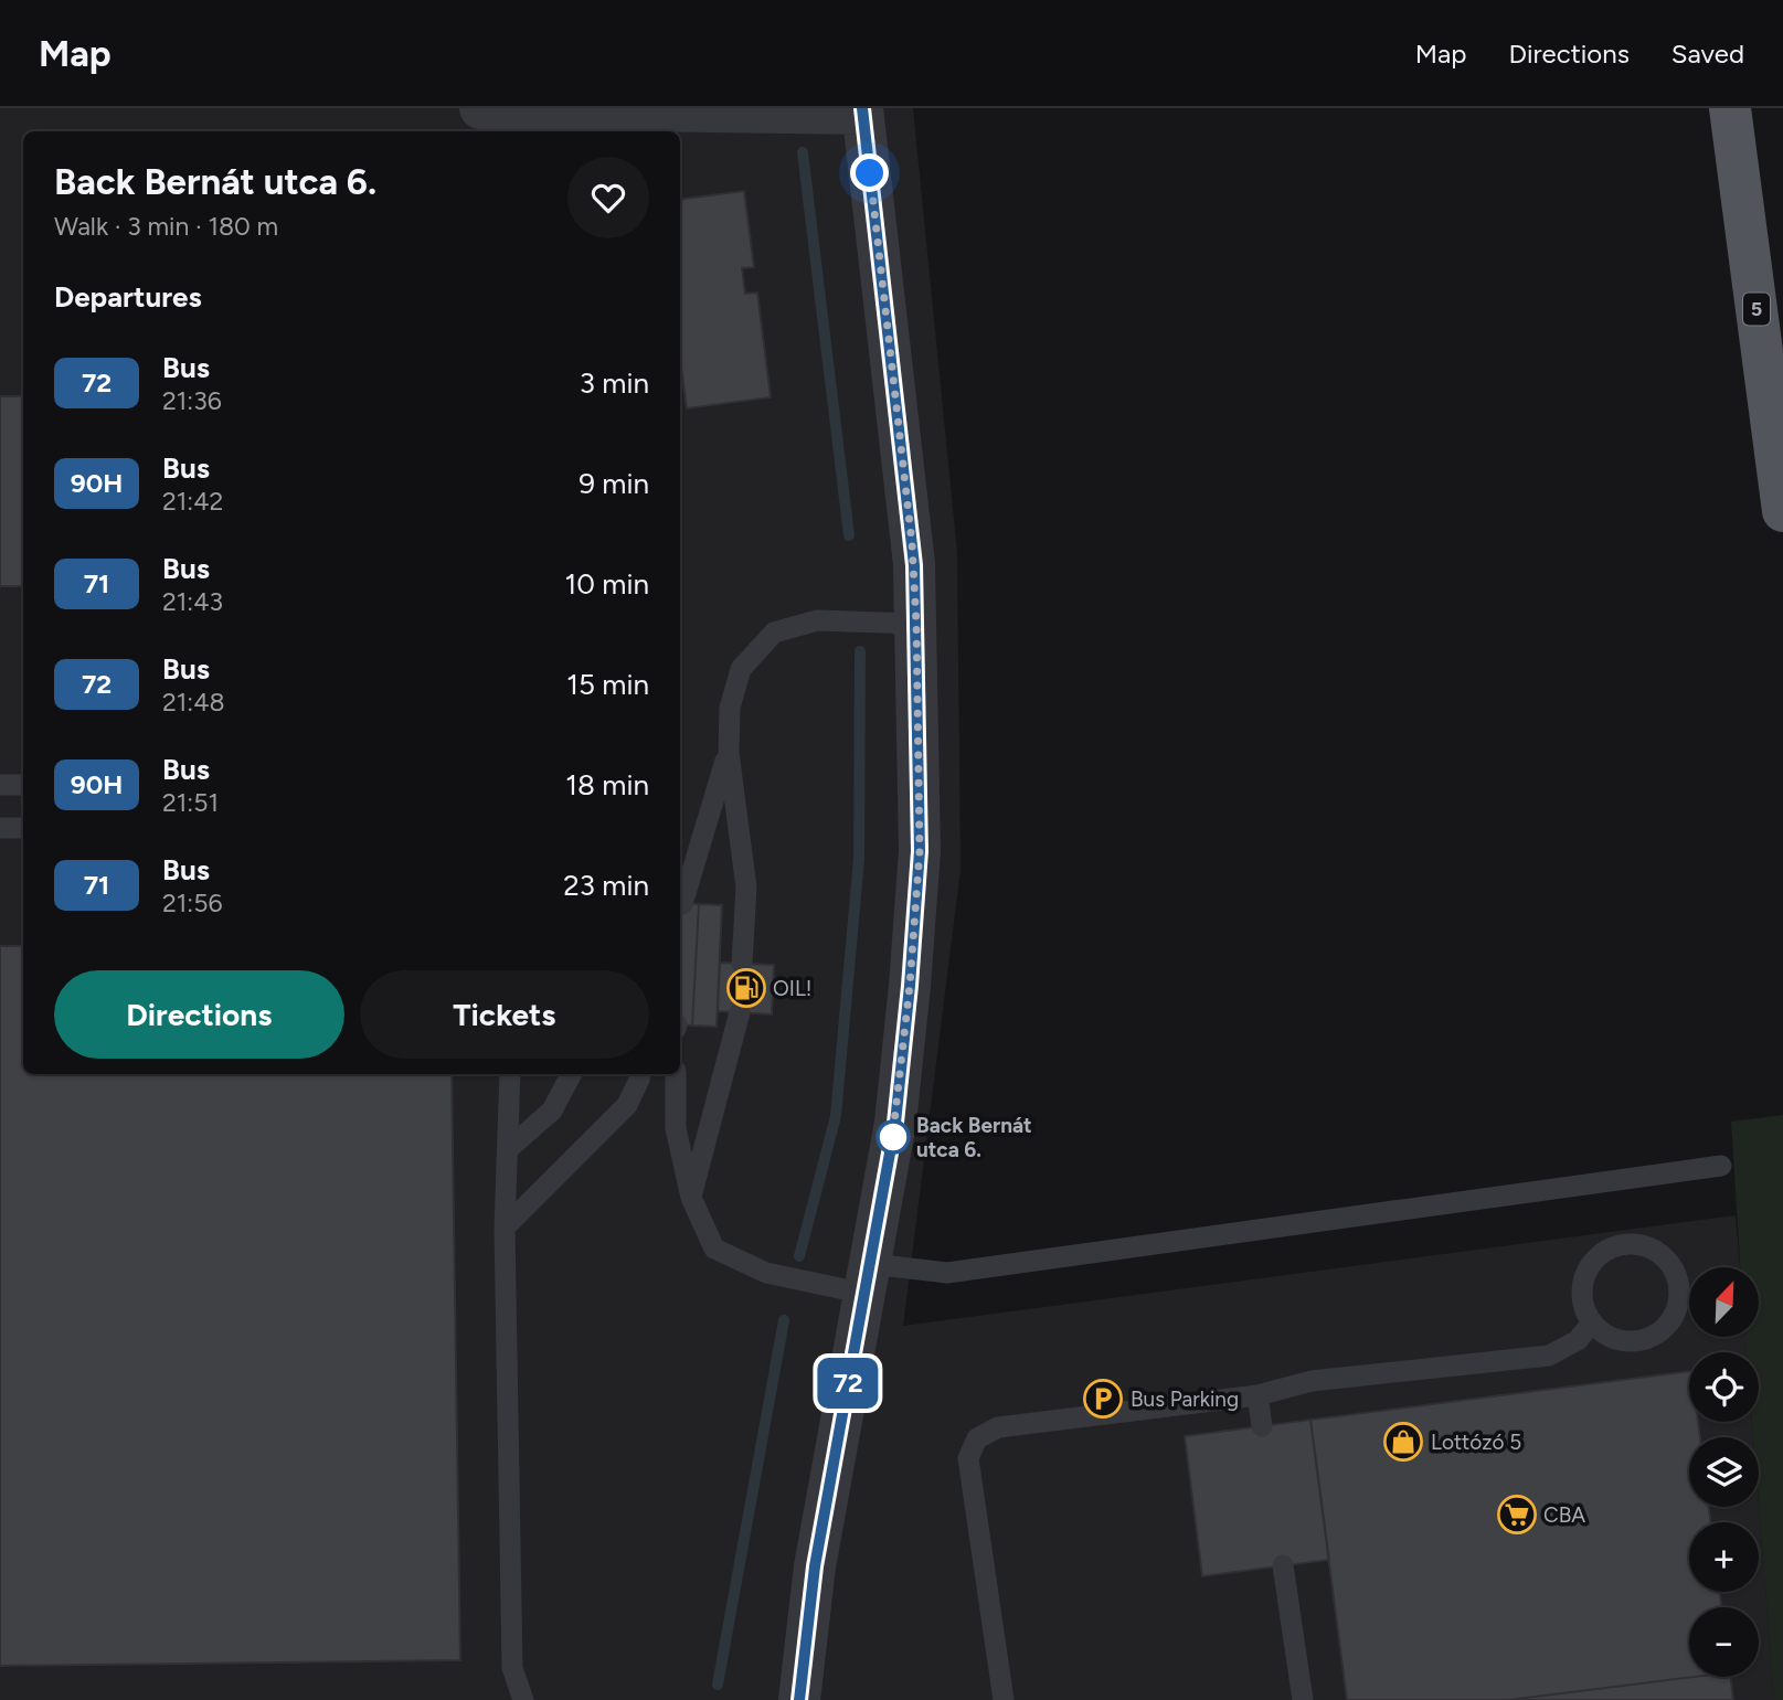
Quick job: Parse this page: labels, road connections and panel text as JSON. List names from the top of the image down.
{
  "streets": {
    "main road": ["5"]
  },
  "places": {
    "fuel station": ["OIL!"],
    "other": ["Back Bernát utca 6."],
    "parking": ["Bus Parking"],
    "shop": ["Lottózó 5"],
    "supermarket": ["CBA"]
  },
  "lines": ["bus line 72"],
  "north": "top right",
  "page": {
    "header": "Map",
    "nav": ["Map", "Directions", "Saved"],
    "on_map": "72",
    "heading": [
      ["Back Bernát utca 6.", "Walk · 3 min · 180 m"],
      "Departures"
    ],
    "list": [
      {
        "mark": "72",
        "name": "Bus",
        "note": "21:36",
        "value": "3 min"
      },
      {
        "mark": "90H",
        "name": "Bus",
        "note": "21:42",
        "value": "9 min"
      },
      {
        "mark": "71",
        "name": "Bus",
        "note": "21:43",
        "value": "10 min"
      },
      {
        "mark": "72",
        "name": "Bus",
        "note": "21:48",
        "value": "15 min"
      },
      {
        "mark": "90H",
        "name": "Bus",
        "note": "21:51",
        "value": "18 min"
      },
      {
        "mark": "71",
        "name": "Bus",
        "note": "21:56",
        "value": "23 min"
      }
    ],
    "buttons": ["Directions", "Tickets"],
    "map_buttons": ["+", "−"]
  }
}
